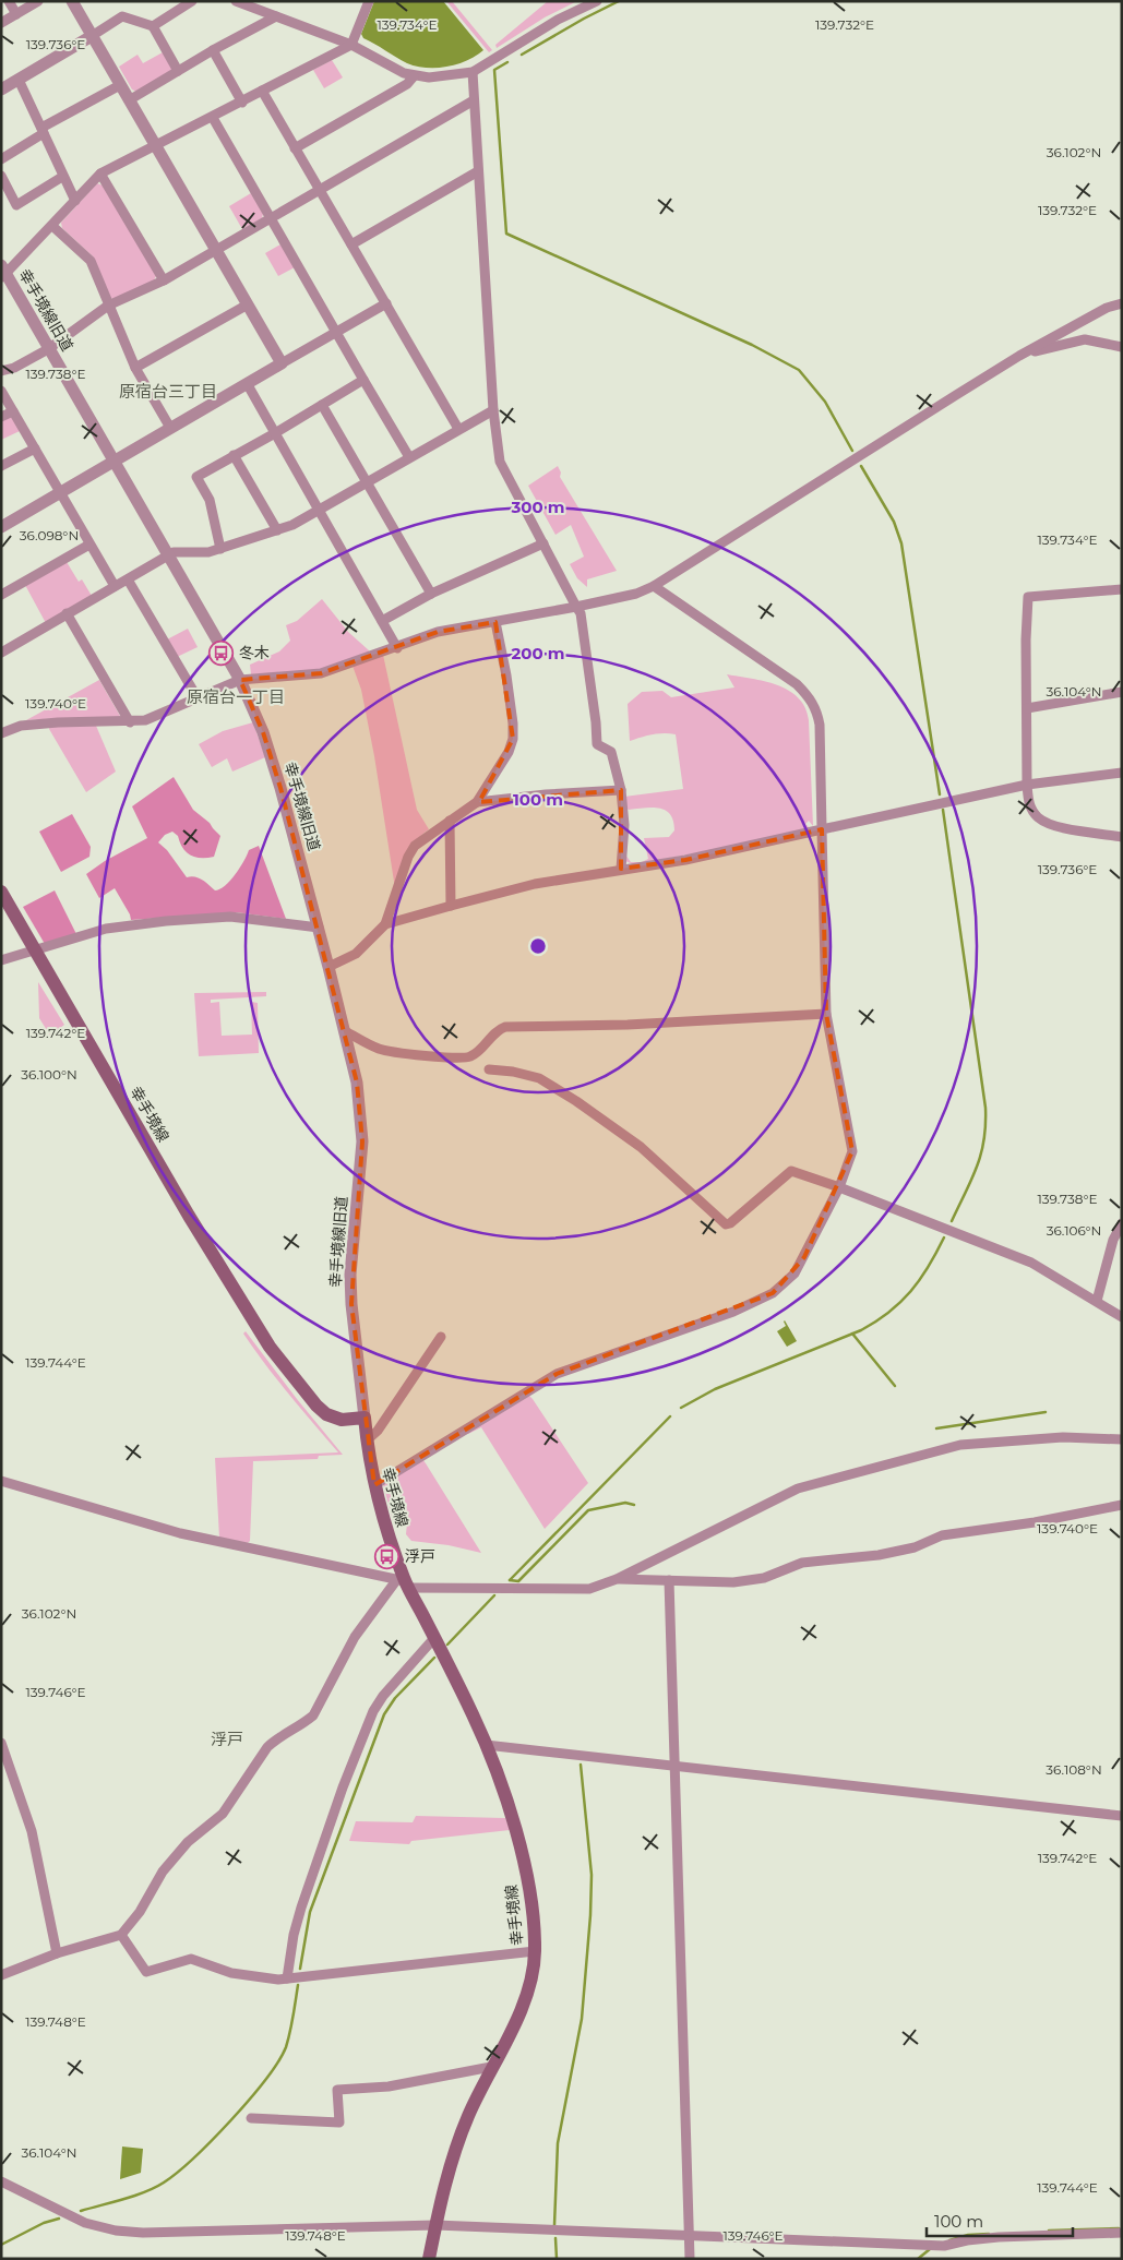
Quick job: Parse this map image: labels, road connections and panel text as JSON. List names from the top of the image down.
{
  "streets": {
    "main road": ["幸手境線"],
    "street": ["幸手境線旧道"]
  },
  "crossings": [
    ["幸手境線旧道", "幸手境線"]
  ],
  "districts": ["原宿台三丁目", "原宿台一丁目", "浮戸"],
  "places": {
    "bus stop": ["冬木", "浮戸"]
  },
  "scale_bar": "100 m",
  "coordinates": [
    "139.734°E",
    "139.732°E",
    "139.736°E",
    "36.102°N",
    "139.738°E",
    "36.098°N",
    "36.104°N",
    "139.740°E",
    "139.742°E",
    "36.100°N",
    "36.106°N",
    "139.744°E",
    "139.746°E",
    "36.108°N",
    "139.748°E"
  ],
  "rings": ["300 m", "200 m", "100 m"]
}
